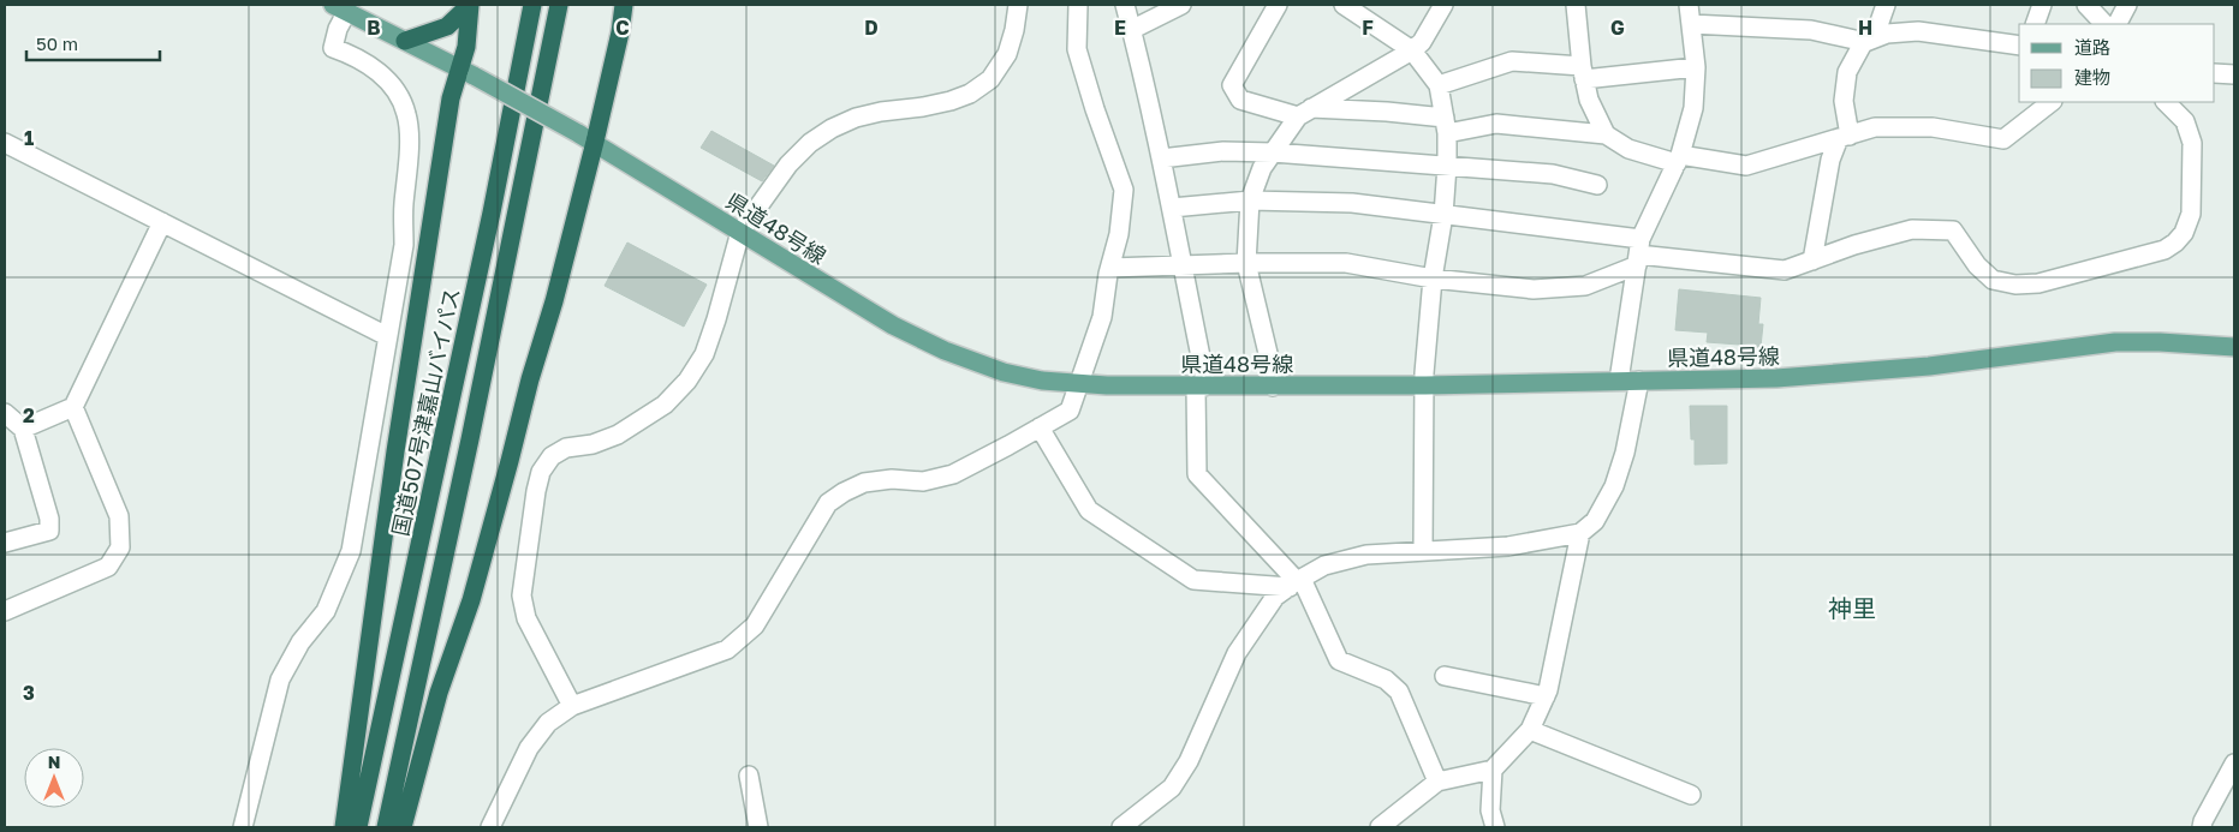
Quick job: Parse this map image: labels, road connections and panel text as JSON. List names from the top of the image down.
{
  "streets": {
    "highway": ["国道507号津嘉山バイパス"],
    "main road": ["県道48号線"]
  },
  "districts": ["神里"],
  "legend": ["道路", "建物"],
  "scale_bar": "50 m",
  "north": "top",
  "grid": {
    "columns": [
      "B",
      "C",
      "D",
      "E",
      "F",
      "G",
      "H"
    ],
    "rows": ["1", "2", "3"]
  }
}
